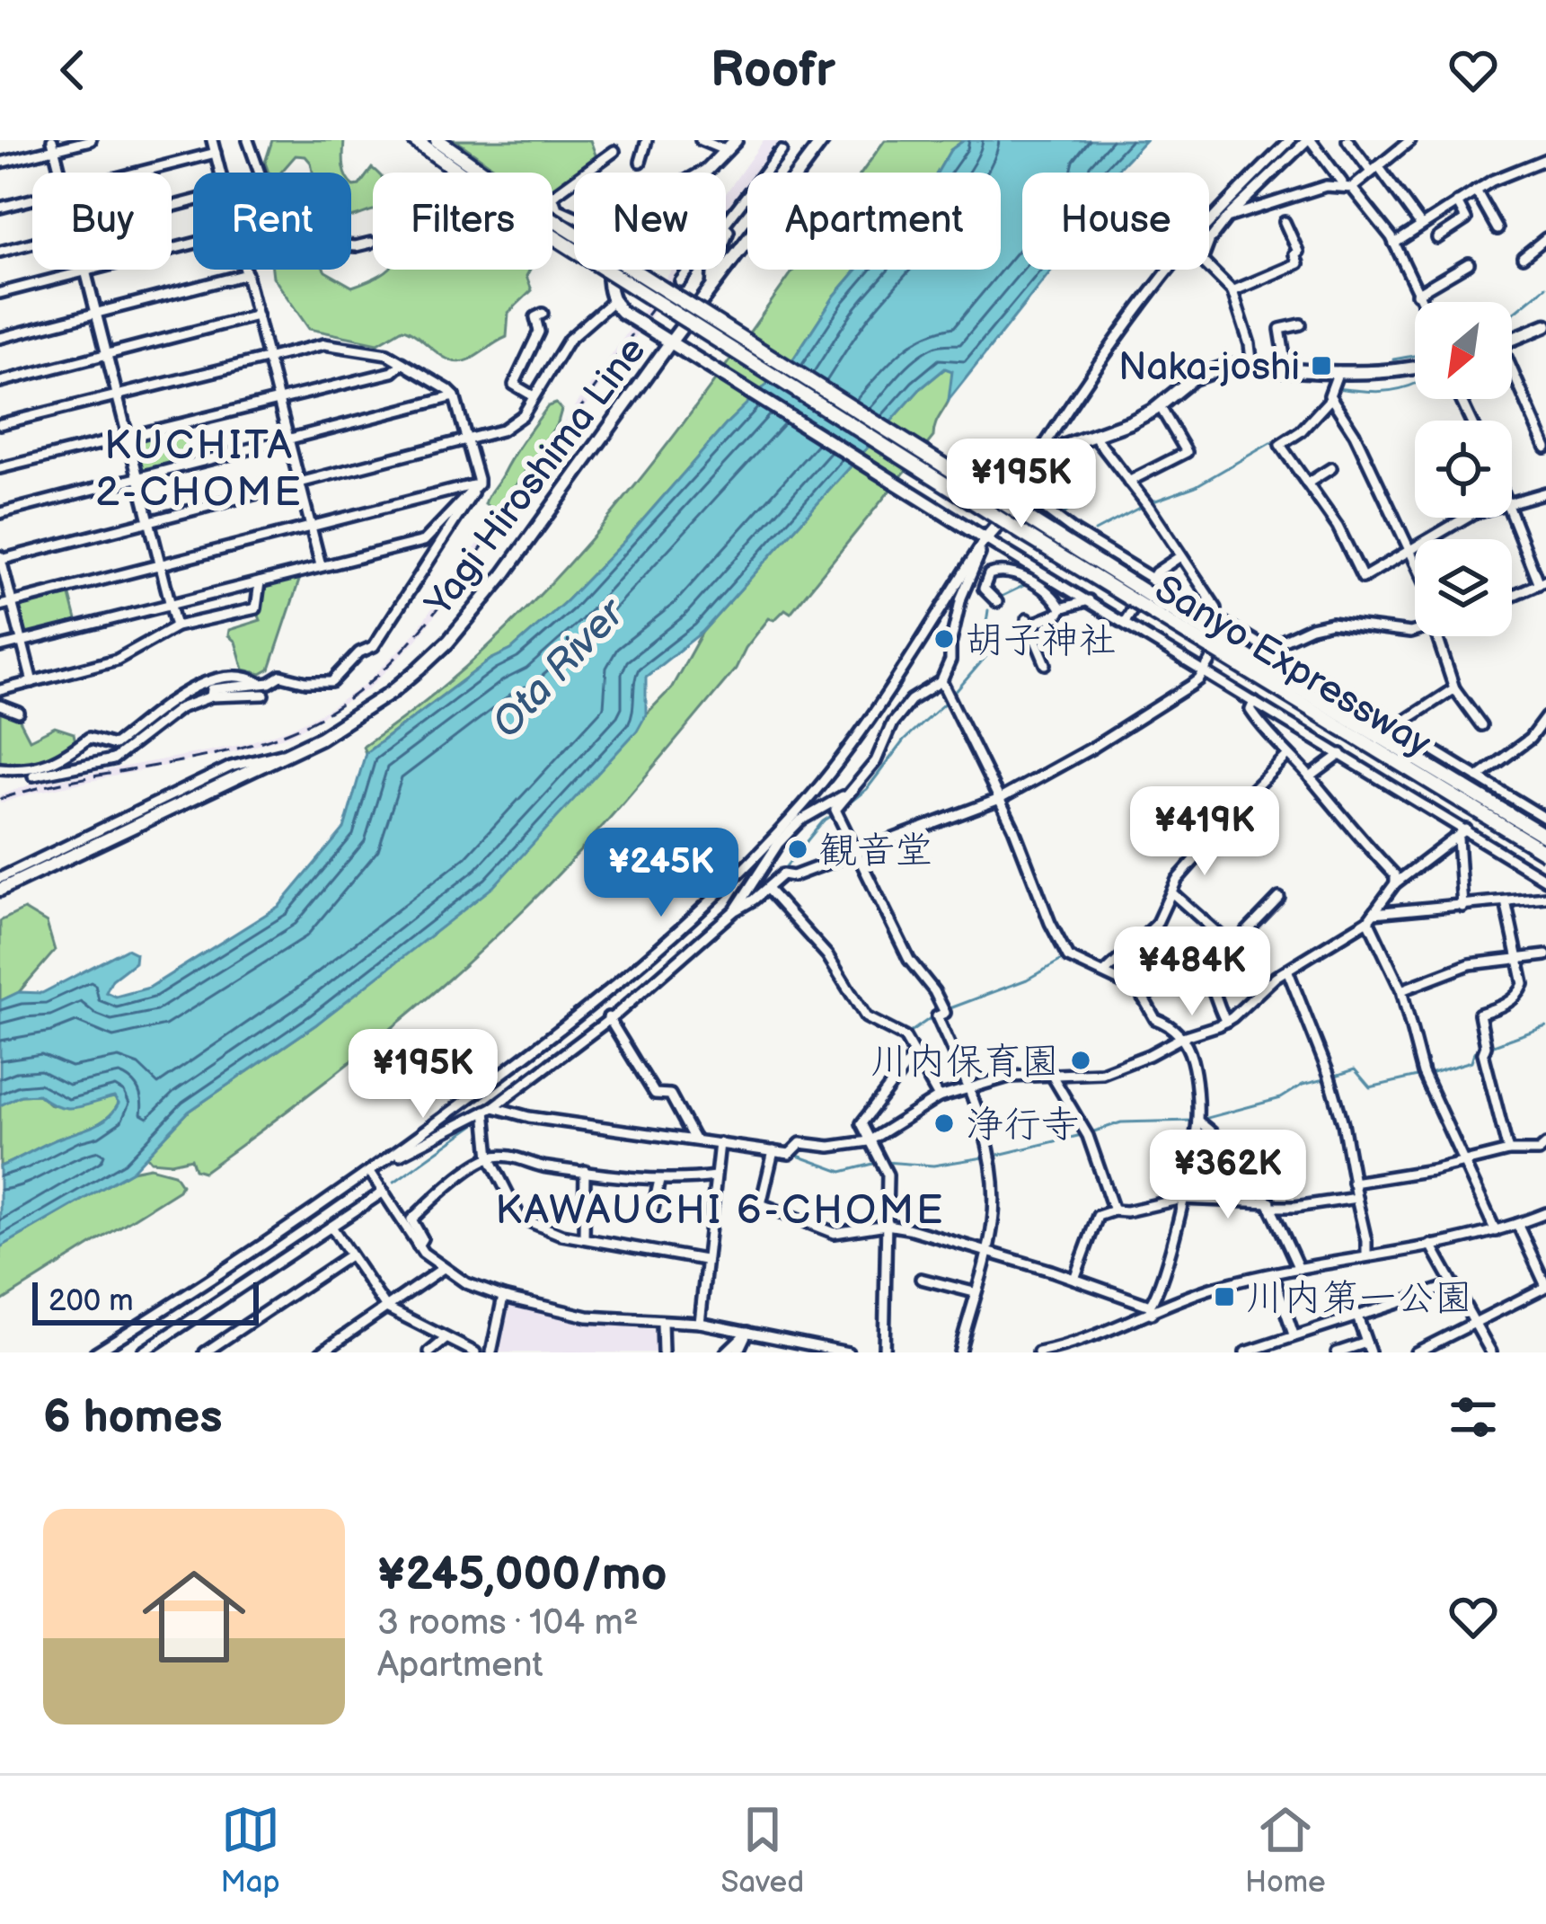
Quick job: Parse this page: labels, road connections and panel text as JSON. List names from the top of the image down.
{
  "streets": {
    "highway": ["Sanyo Expressway"],
    "main road": ["Yagi Hiroshima Line"]
  },
  "districts": ["KUCHITA 2-CHOME", "KAWAUCHI 6-CHOME"],
  "water": ["Ota River"],
  "places": {
    "transit": ["Naka-joshi", "川内第一公園"],
    "other": [
      "胡子神社",
      "観音堂",
      "川内保育園",
      "浄行寺"
    ]
  },
  "scale_bar": "200 m",
  "north": "bottom left",
  "page": {
    "header": "Roofr",
    "chip": [
      "Buy",
      "Rent",
      "Filters",
      "New",
      "Apartment",
      "House"
    ],
    "price": [
      "¥195K",
      "¥419K",
      "¥245K",
      "¥484K",
      "¥195K",
      "¥362K"
    ],
    "scale": "200 m",
    "heading": "6 homes",
    "list": [
      {
        "name": "¥245,000/mo",
        "note": "3 rooms · 104 m² · Apartment"
      }
    ],
    "tabs": ["Map", "Saved", "Home"]
  }
}
